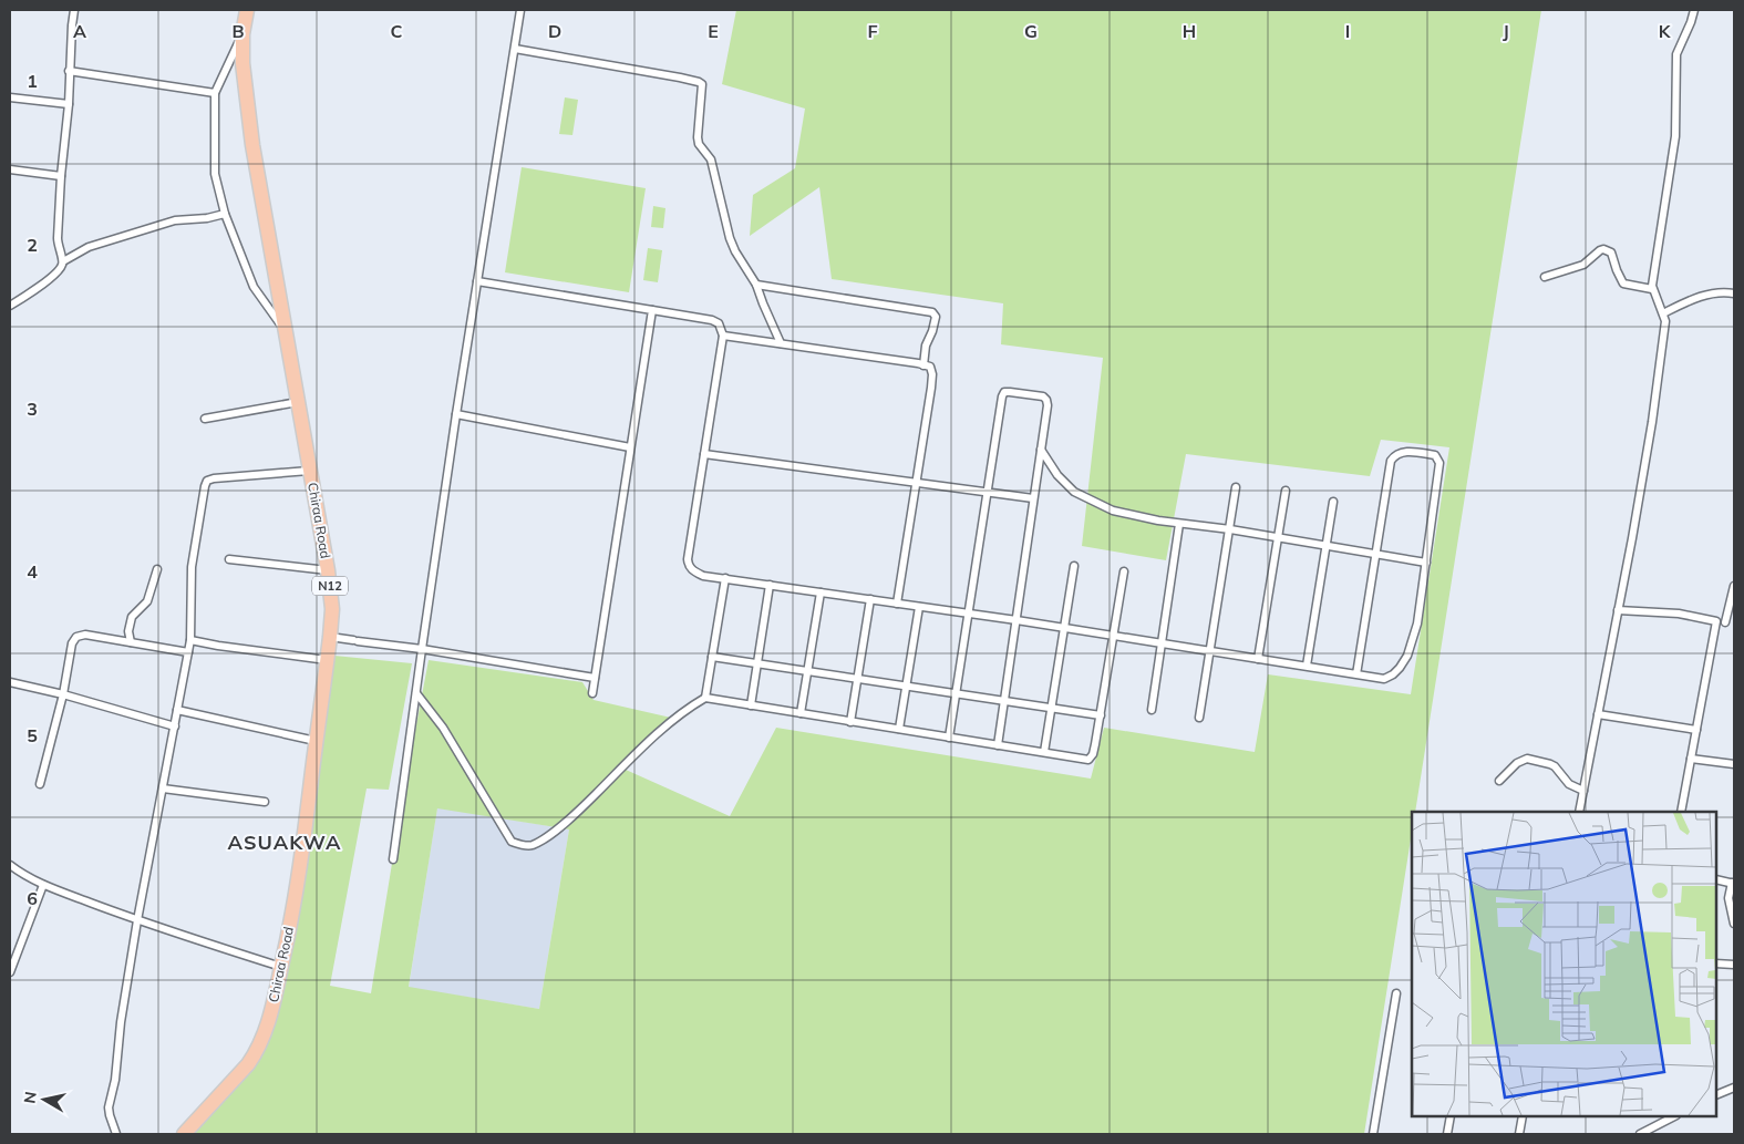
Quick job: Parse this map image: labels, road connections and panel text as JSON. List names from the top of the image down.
{
  "streets": {
    "highway": ["Chiraa Road", "N12"]
  },
  "districts": ["ASUAKWA"],
  "north": "left",
  "grid": {
    "columns": [
      "A",
      "B",
      "C",
      "D",
      "E",
      "F",
      "G",
      "H",
      "I",
      "J",
      "K"
    ],
    "rows": [
      "1",
      "2",
      "3",
      "4",
      "5",
      "6"
    ]
  }
}
